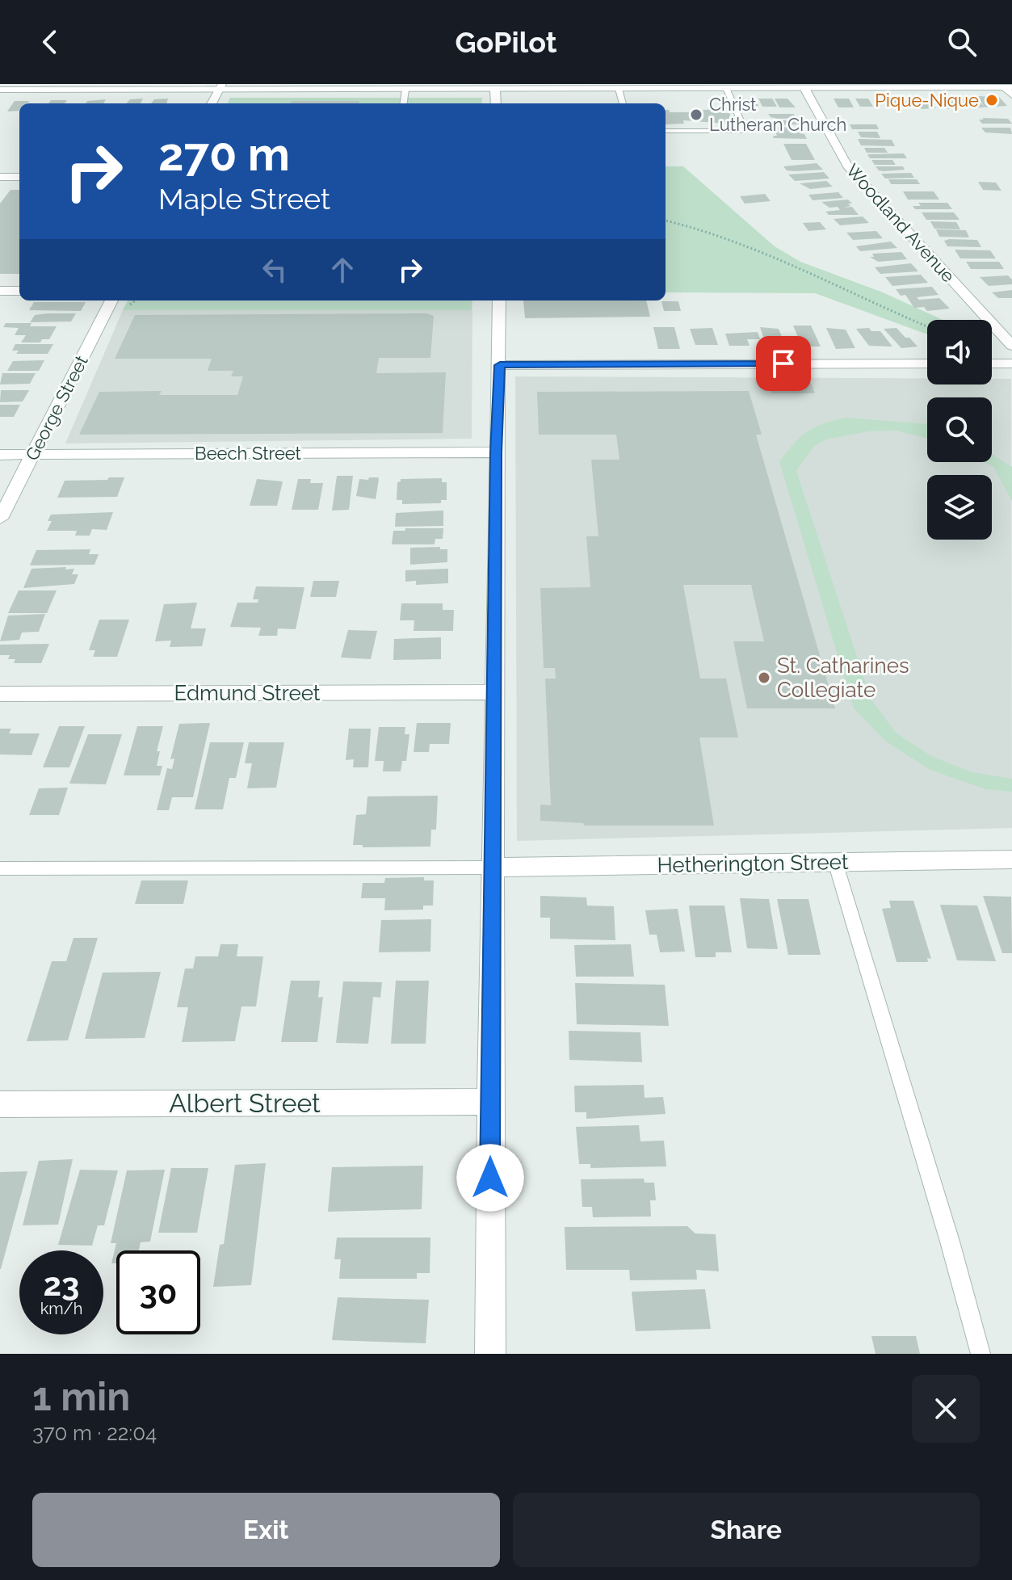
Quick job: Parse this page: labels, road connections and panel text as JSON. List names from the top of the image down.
{
  "streets": {
    "street": [
      "Woodland Avenue",
      "George Street",
      "Beech Street",
      "Edmund Street",
      "Hetherington Street",
      "Albert Street"
    ]
  },
  "crossings": [
    ["George Street", "Beech Street"]
  ],
  "places": ["Pique-Nique", "Christ Lutheran Church", "St. Catharines Collegiate"],
  "page": {
    "header": "GoPilot",
    "turn": ["270 m", "Maple Street"],
    "speed": "23 km/h",
    "limit": "30",
    "heading": ["1 min", "370 m · 22:04"],
    "buttons": ["Exit", "Share"]
  }
}
